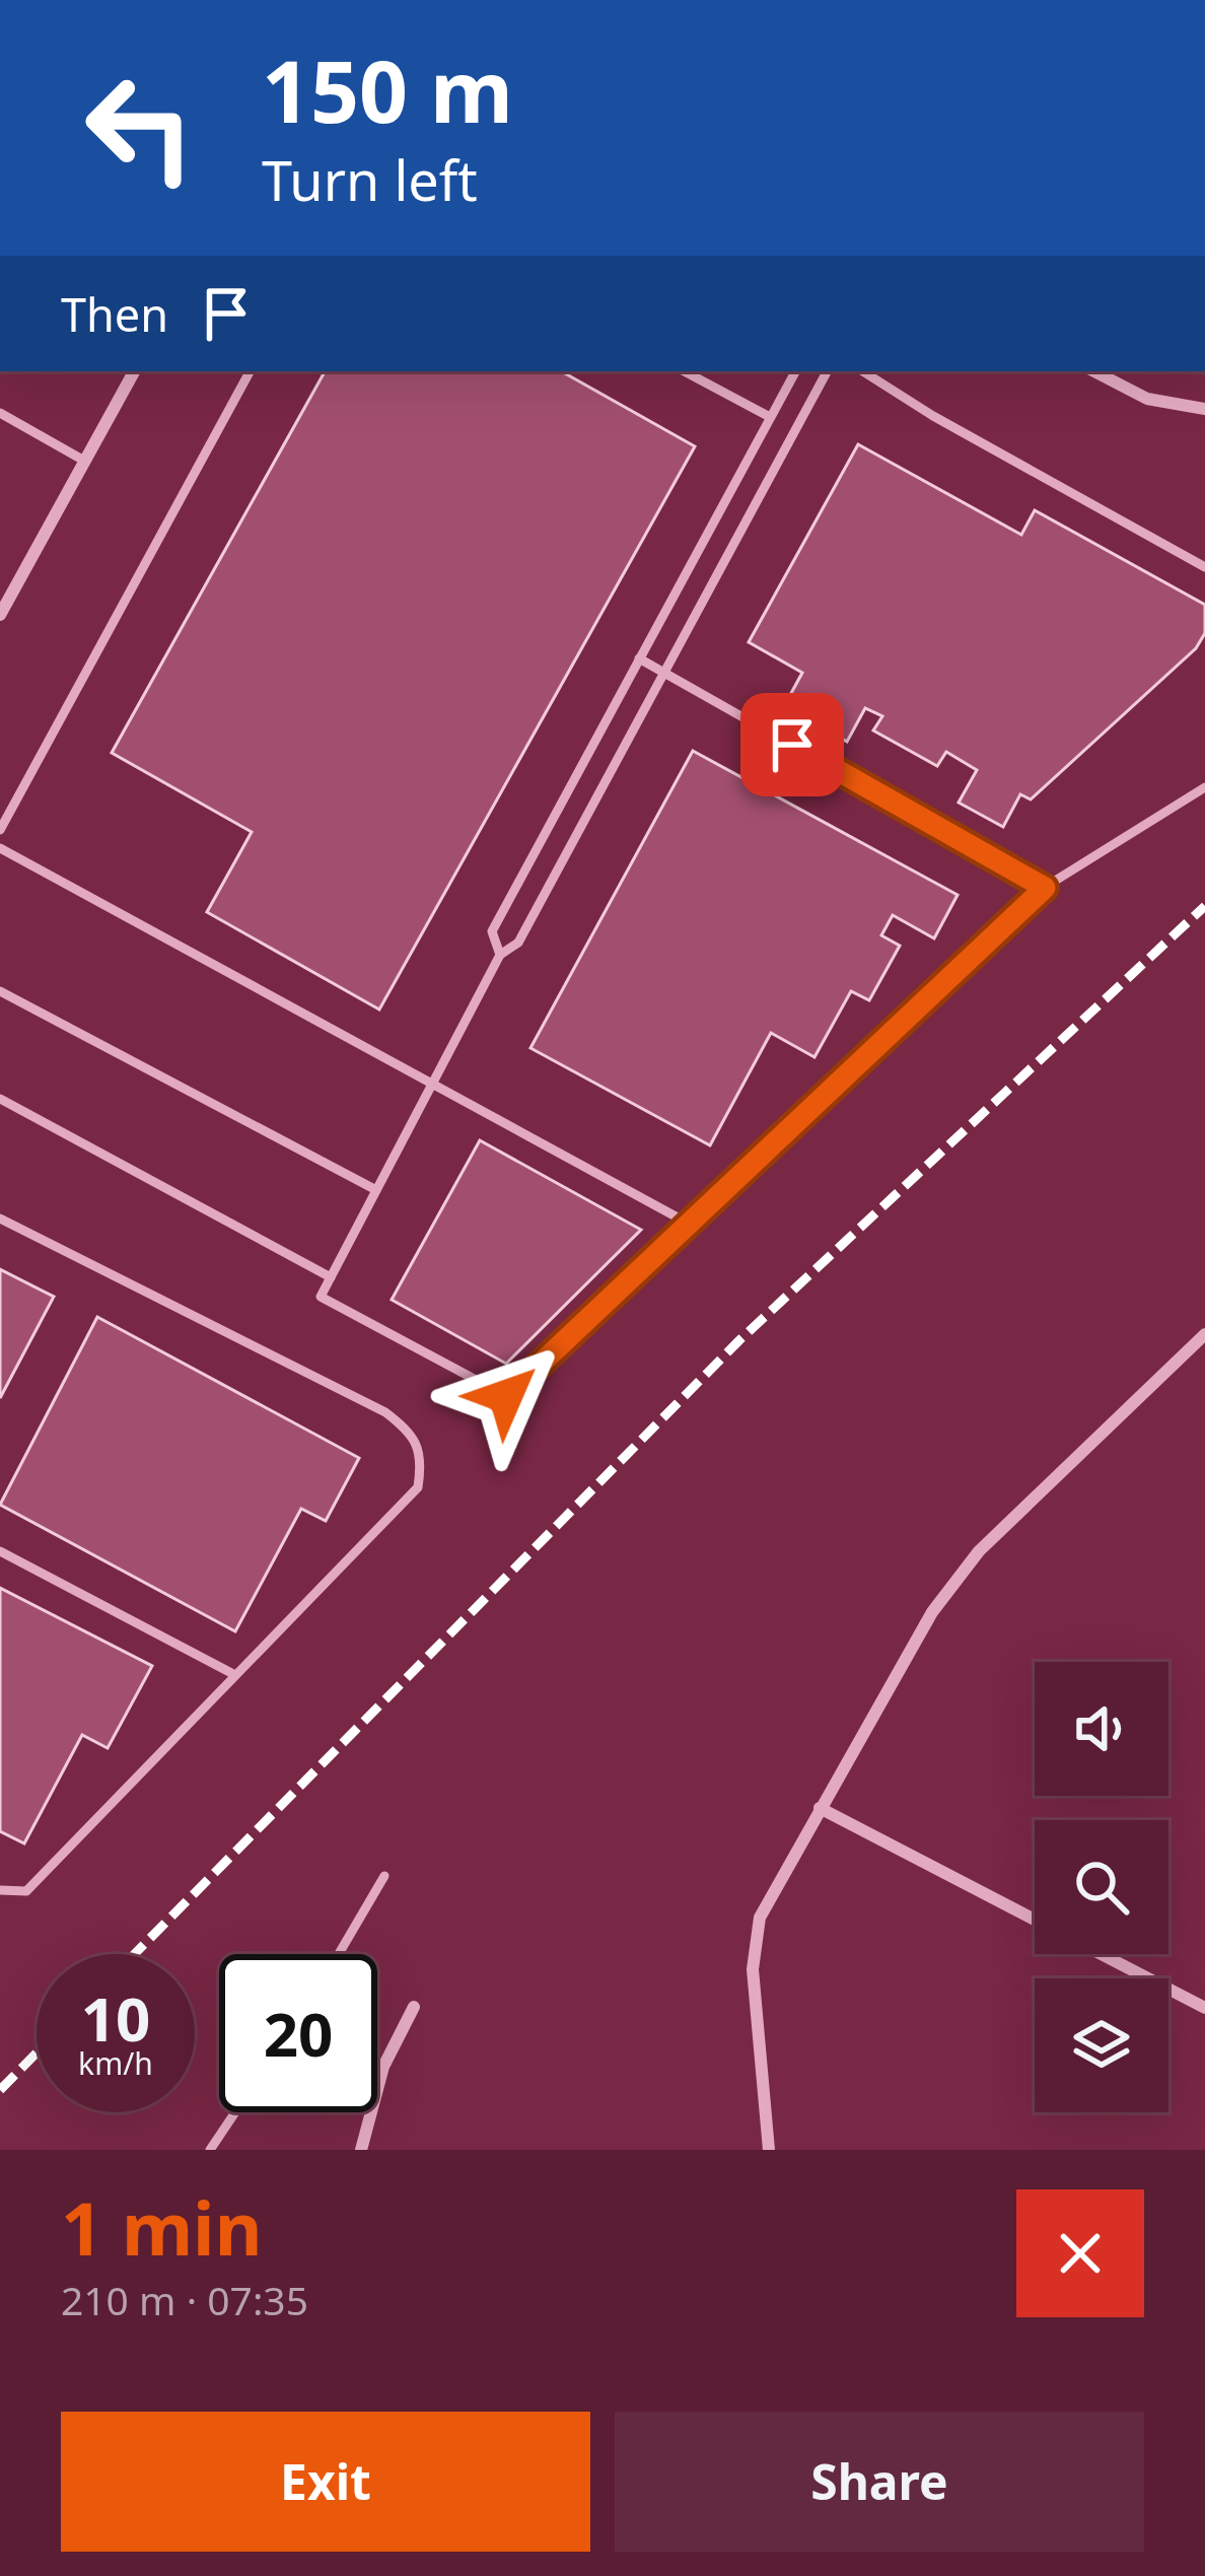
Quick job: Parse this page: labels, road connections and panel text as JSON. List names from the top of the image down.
{
  "page": {
    "turn": ["150 m", "Turn left"],
    "then": "Then",
    "speed": "10 km/h",
    "limit": "20",
    "heading": ["1 min", "210 m · 07:35"],
    "buttons": ["Exit", "Share"]
  }
}
